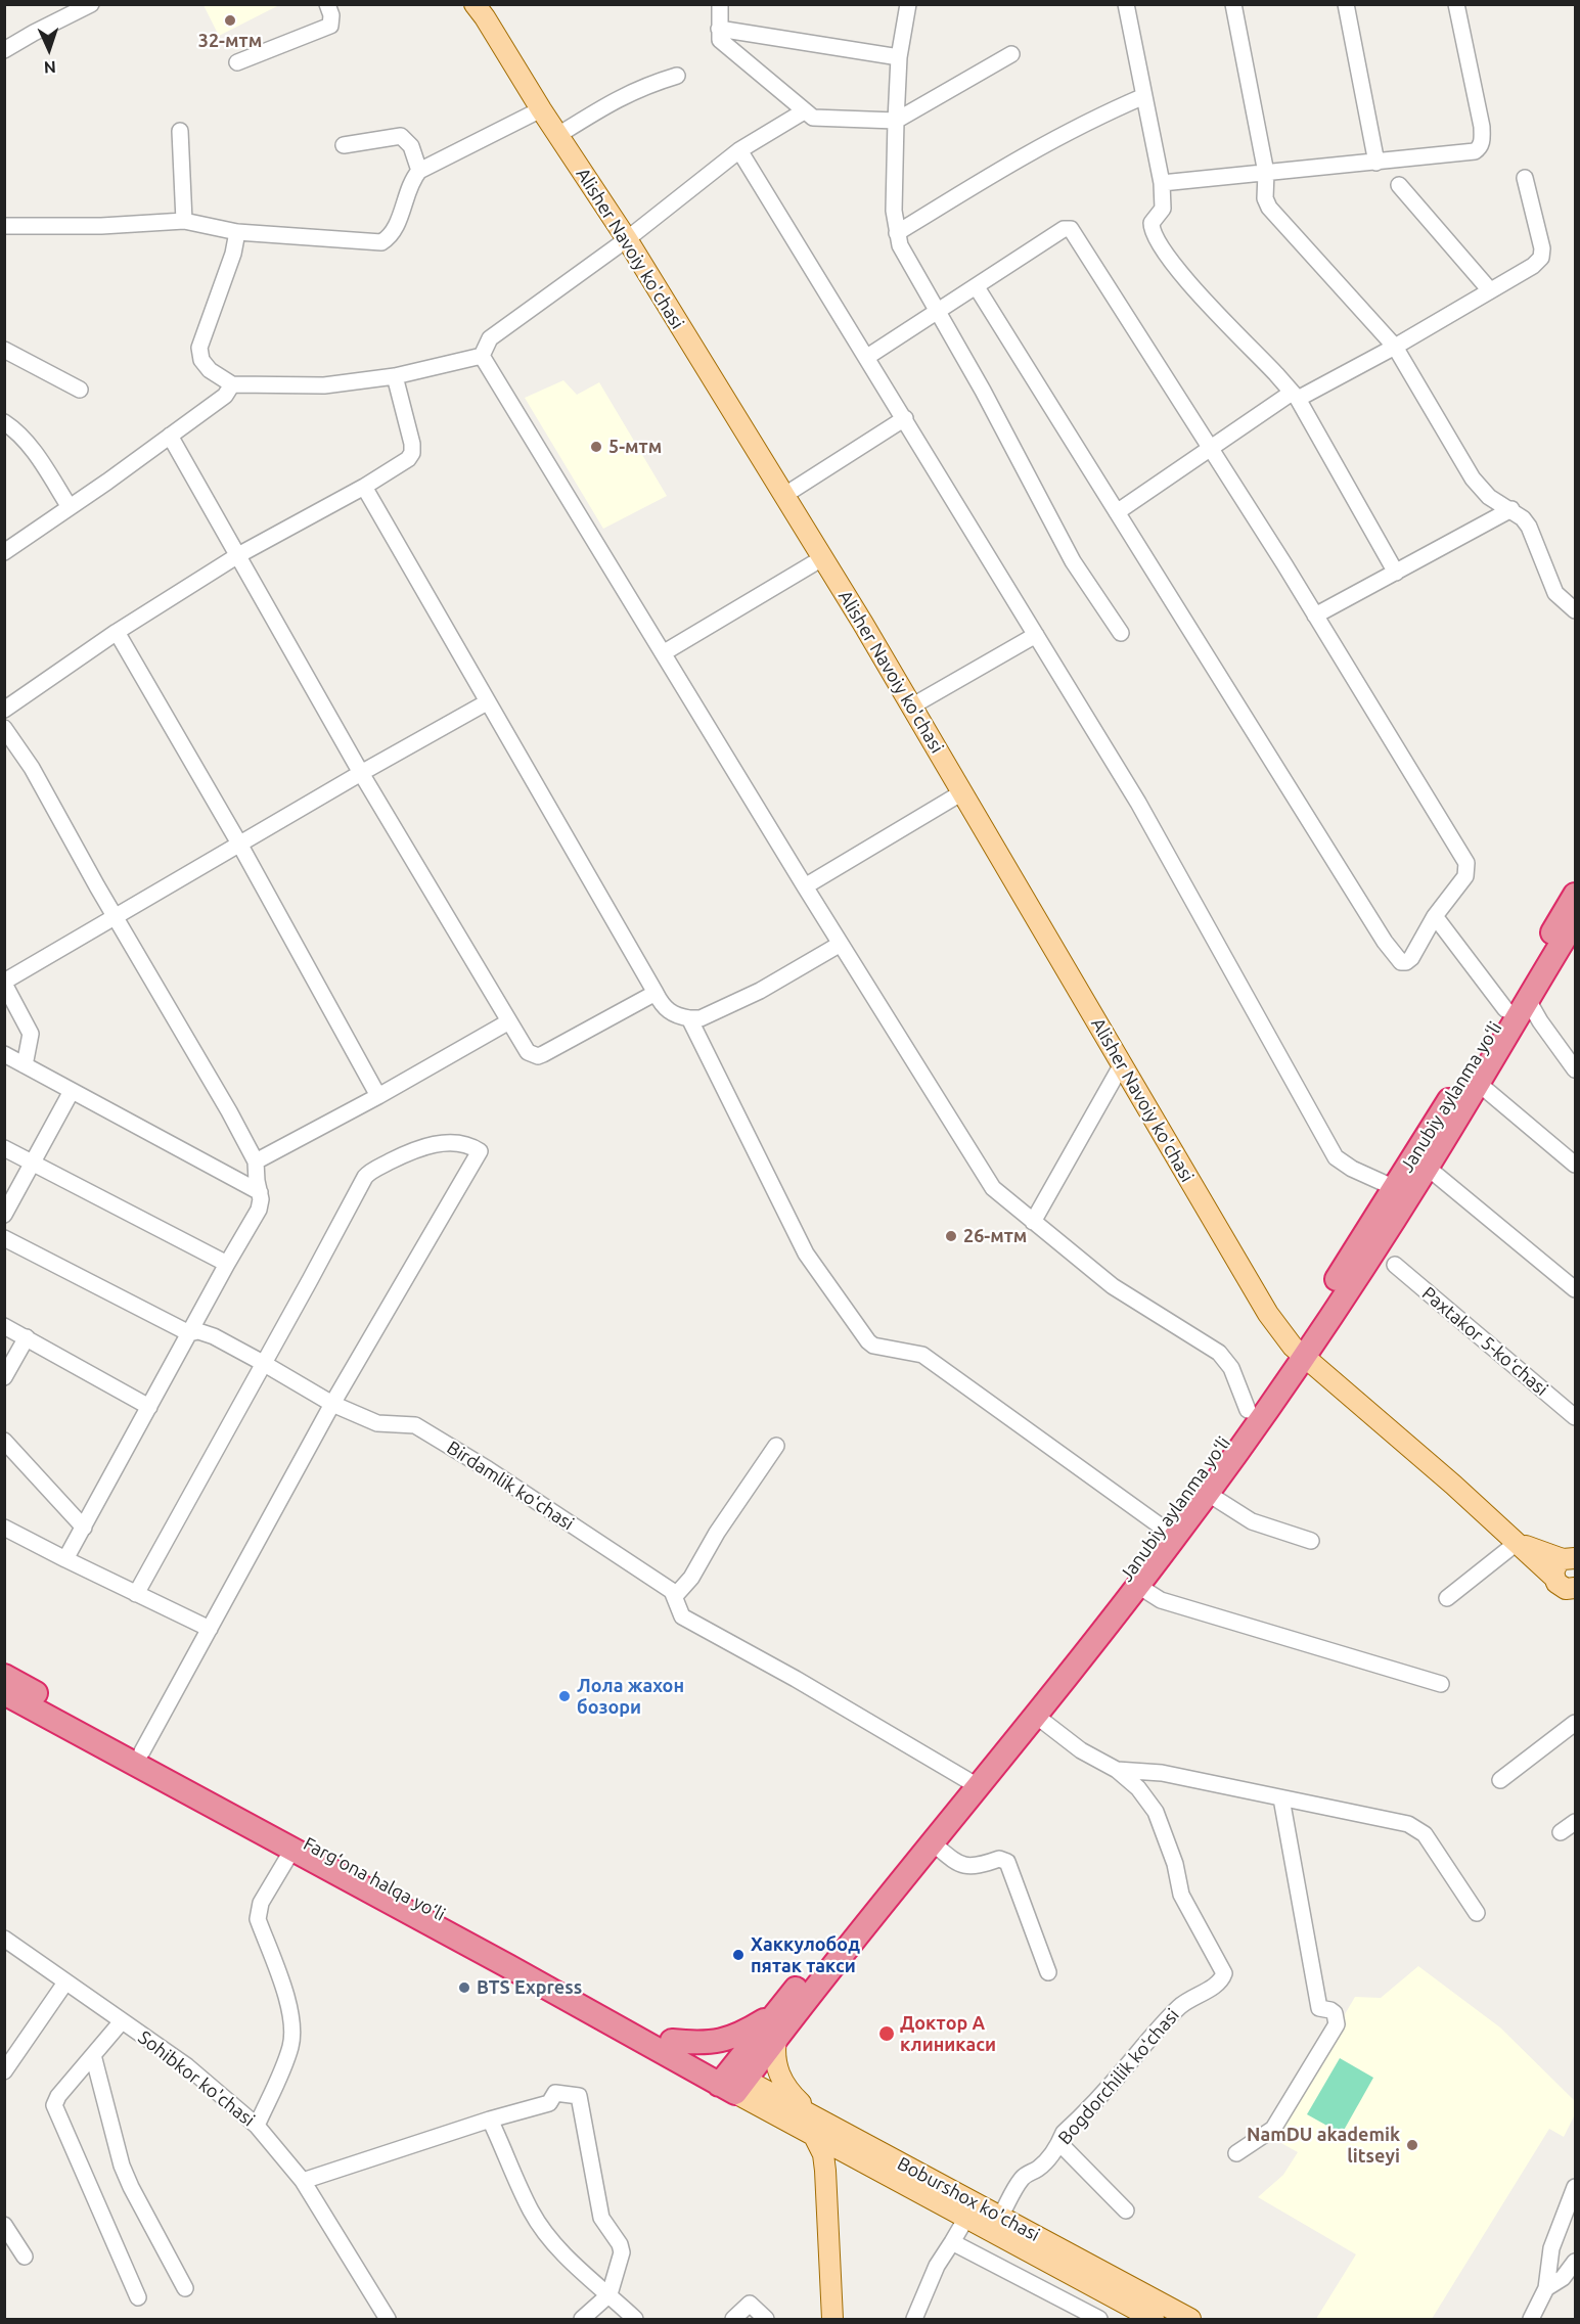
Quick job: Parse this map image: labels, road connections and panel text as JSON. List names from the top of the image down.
{
  "streets": {
    "highway": ["Janubiy aylanma yoʻli", "Farg‘ona halqa yo‘li"],
    "main road": ["Alisher Navoiy ko'chasi", "Boburshox ko'chasi"],
    "street": [
      "Paxtakor 5-koʻchasi",
      "Birdamlik koʻchasi",
      "Bogdorchilik koʻchasi",
      "Sohibkor ko'chasi"
    ]
  },
  "crossings": [
    ["Alisher Navoiy ko'chasi", "Janubiy aylanma yoʻli"],
    ["Janubiy aylanma yoʻli", "Birdamlik koʻchasi"],
    ["Janubiy aylanma yoʻli", "Farg‘ona halqa yo‘li"],
    ["Janubiy aylanma yoʻli", "Bogdorchilik koʻchasi"],
    ["Bogdorchilik koʻchasi", "Boburshox ko'chasi"]
  ],
  "places": [
    "32-мтм",
    "5-мтм",
    "26-мтм",
    "Лола жахон бозори",
    "Хаккулобод пятак такси",
    "BTS Express",
    "Доктор А клиникаси",
    "NamDU akademik litseyi"
  ],
  "north": "bottom"
}
